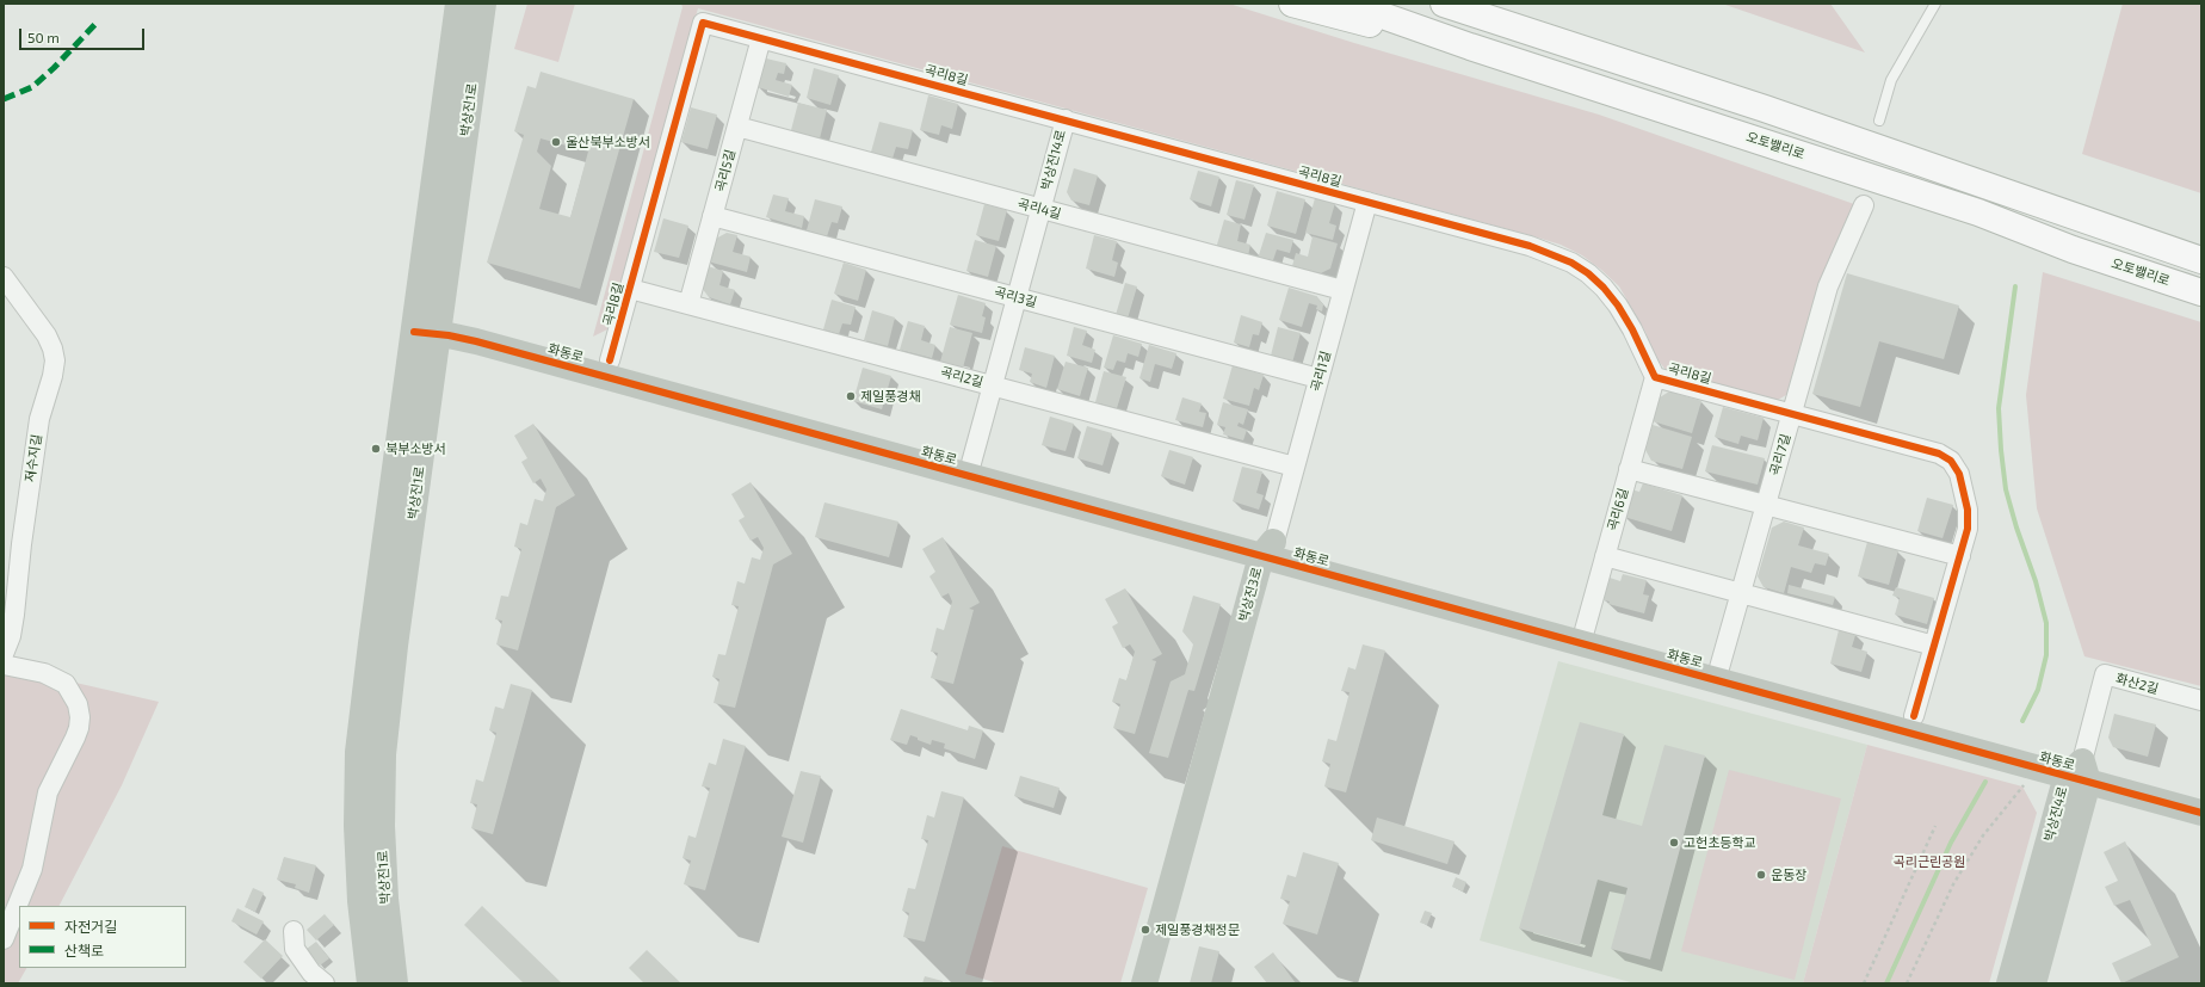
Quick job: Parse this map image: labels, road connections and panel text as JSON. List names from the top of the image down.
{
  "streets": {
    "highway": ["오토밸리로"],
    "street": [
      "곡리8길",
      "박상진1로",
      "박상진14로",
      "곡리5길",
      "곡리4길",
      "곡리3길",
      "화동로",
      "곡리1길",
      "곡리2길",
      "곡리7길",
      "저수지길",
      "곡리6길",
      "박상진3로",
      "화산2길",
      "박상진4로"
    ]
  },
  "crossings": [
    ["곡리8길", "박상진14로"],
    ["곡리8길", "곡리5길"],
    ["곡리8길", "화동로"],
    ["곡리8길", "곡리1길"],
    ["곡리8길", "곡리2길"],
    ["곡리8길", "곡리7길"],
    ["곡리8길", "곡리6길"],
    ["박상진1로", "화동로"],
    ["박상진14로", "곡리4길"],
    ["박상진14로", "곡리3길"],
    ["박상진14로", "화동로"],
    ["박상진14로", "곡리2길"],
    ["곡리5길", "곡리4길"],
    ["곡리5길", "곡리3길"],
    ["곡리5길", "곡리2길"],
    ["곡리4길", "곡리1길"],
    ["곡리3길", "곡리1길"],
    ["화동로", "곡리1길"],
    ["화동로", "곡리7길"],
    ["화동로", "곡리6길"],
    ["화동로", "박상진3로"],
    ["화동로", "화산2길"],
    ["화동로", "박상진4로"],
    ["곡리1길", "곡리2길"],
    ["곡리1길", "박상진3로"],
    ["화산2길", "박상진4로"]
  ],
  "parks": ["곡리근린공원"],
  "places": [
    "울산북부소방서",
    "제일풍경채",
    "북부소방서",
    "고헌초등학교",
    "운동장",
    "제일풍경채정문"
  ],
  "legend": ["자전거길", "산책로"],
  "scale_bar": "50 m"
}
